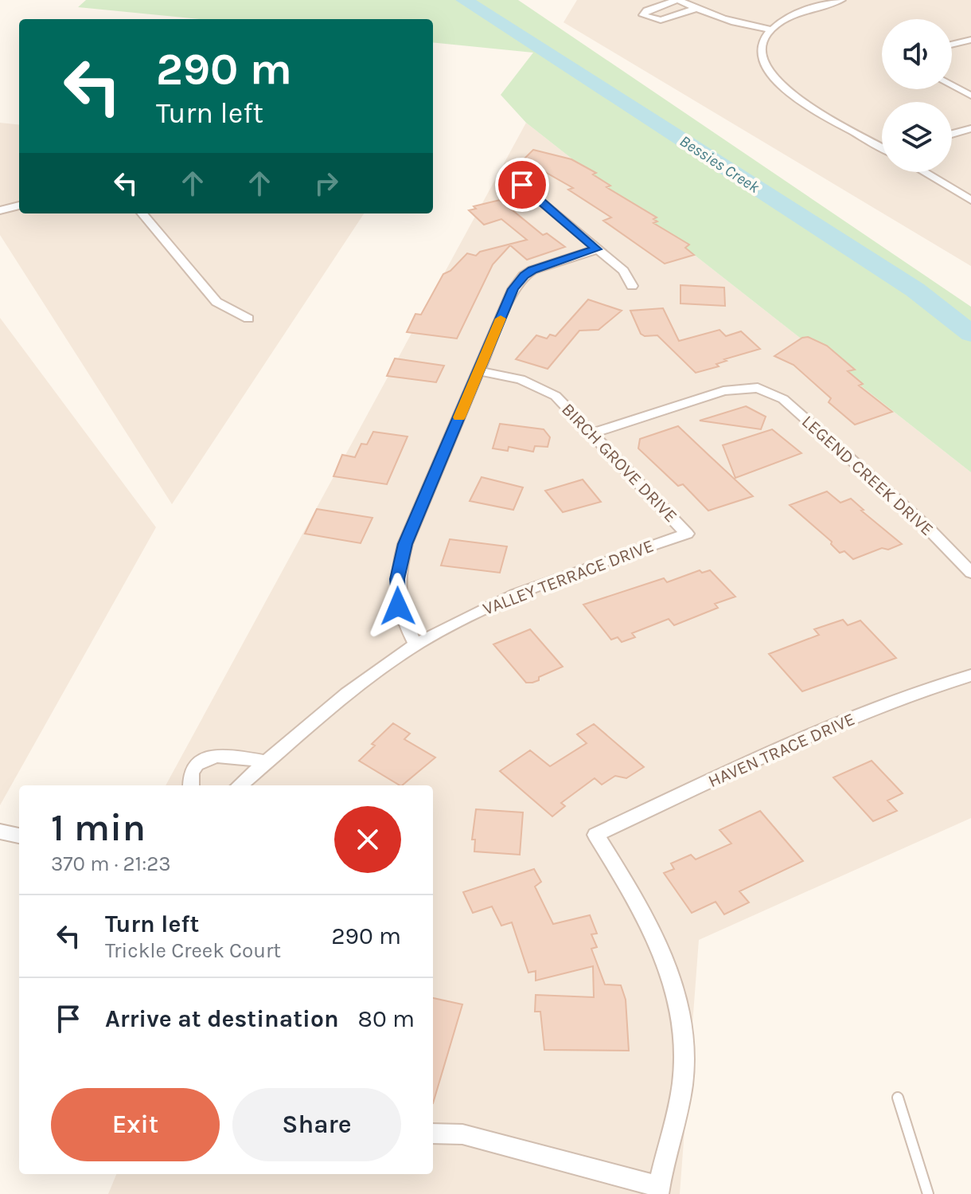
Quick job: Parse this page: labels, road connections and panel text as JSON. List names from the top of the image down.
{
  "streets": {
    "street": [
      "BIRCH GROVE DRIVE",
      "LEGEND CREEK DRIVE",
      "VALLEY TERRACE DRIVE",
      "HAVEN TRACE DRIVE"
    ]
  },
  "crossings": [
    ["BIRCH GROVE DRIVE", "LEGEND CREEK DRIVE"],
    ["BIRCH GROVE DRIVE", "VALLEY TERRACE DRIVE"]
  ],
  "water": ["Bessies Creek"],
  "page": {
    "turn": ["290 m", "Turn left"],
    "heading": ["1 min", "370 m · 21:23"],
    "list": [
      {
        "name": "Turn left",
        "note": "Trickle Creek Court",
        "value": "290 m"
      },
      {
        "name": "Arrive at destination",
        "value": "80 m"
      }
    ],
    "buttons": ["Exit", "Share"]
  }
}
